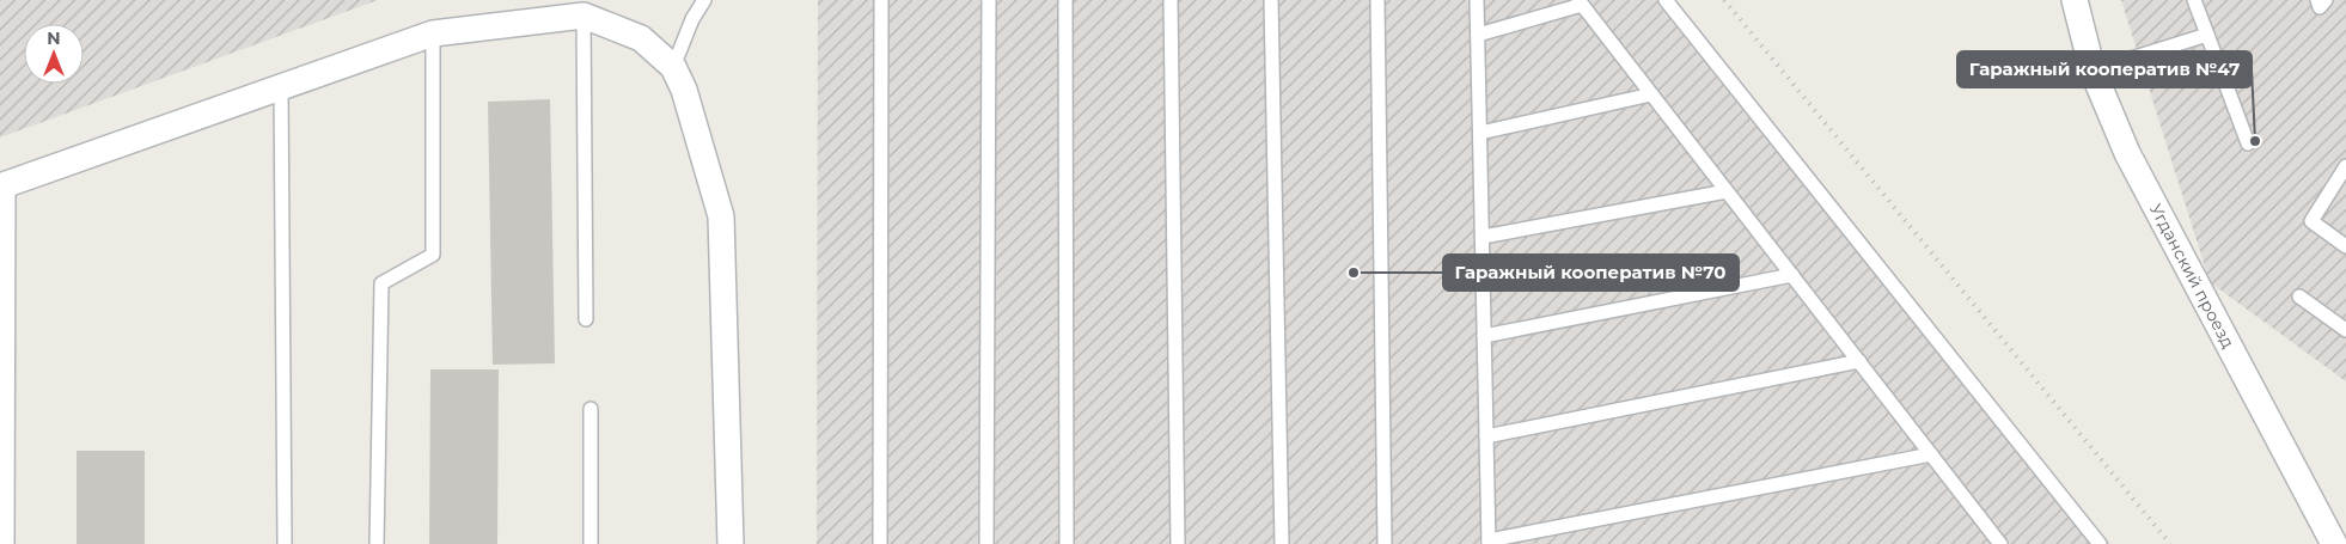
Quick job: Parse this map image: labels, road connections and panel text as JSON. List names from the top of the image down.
{
  "streets": {
    "street": ["Угданский проезд"]
  },
  "places": ["Гаражный кооператив №47", "Гаражный кооператив №70"],
  "north": "top"
}
